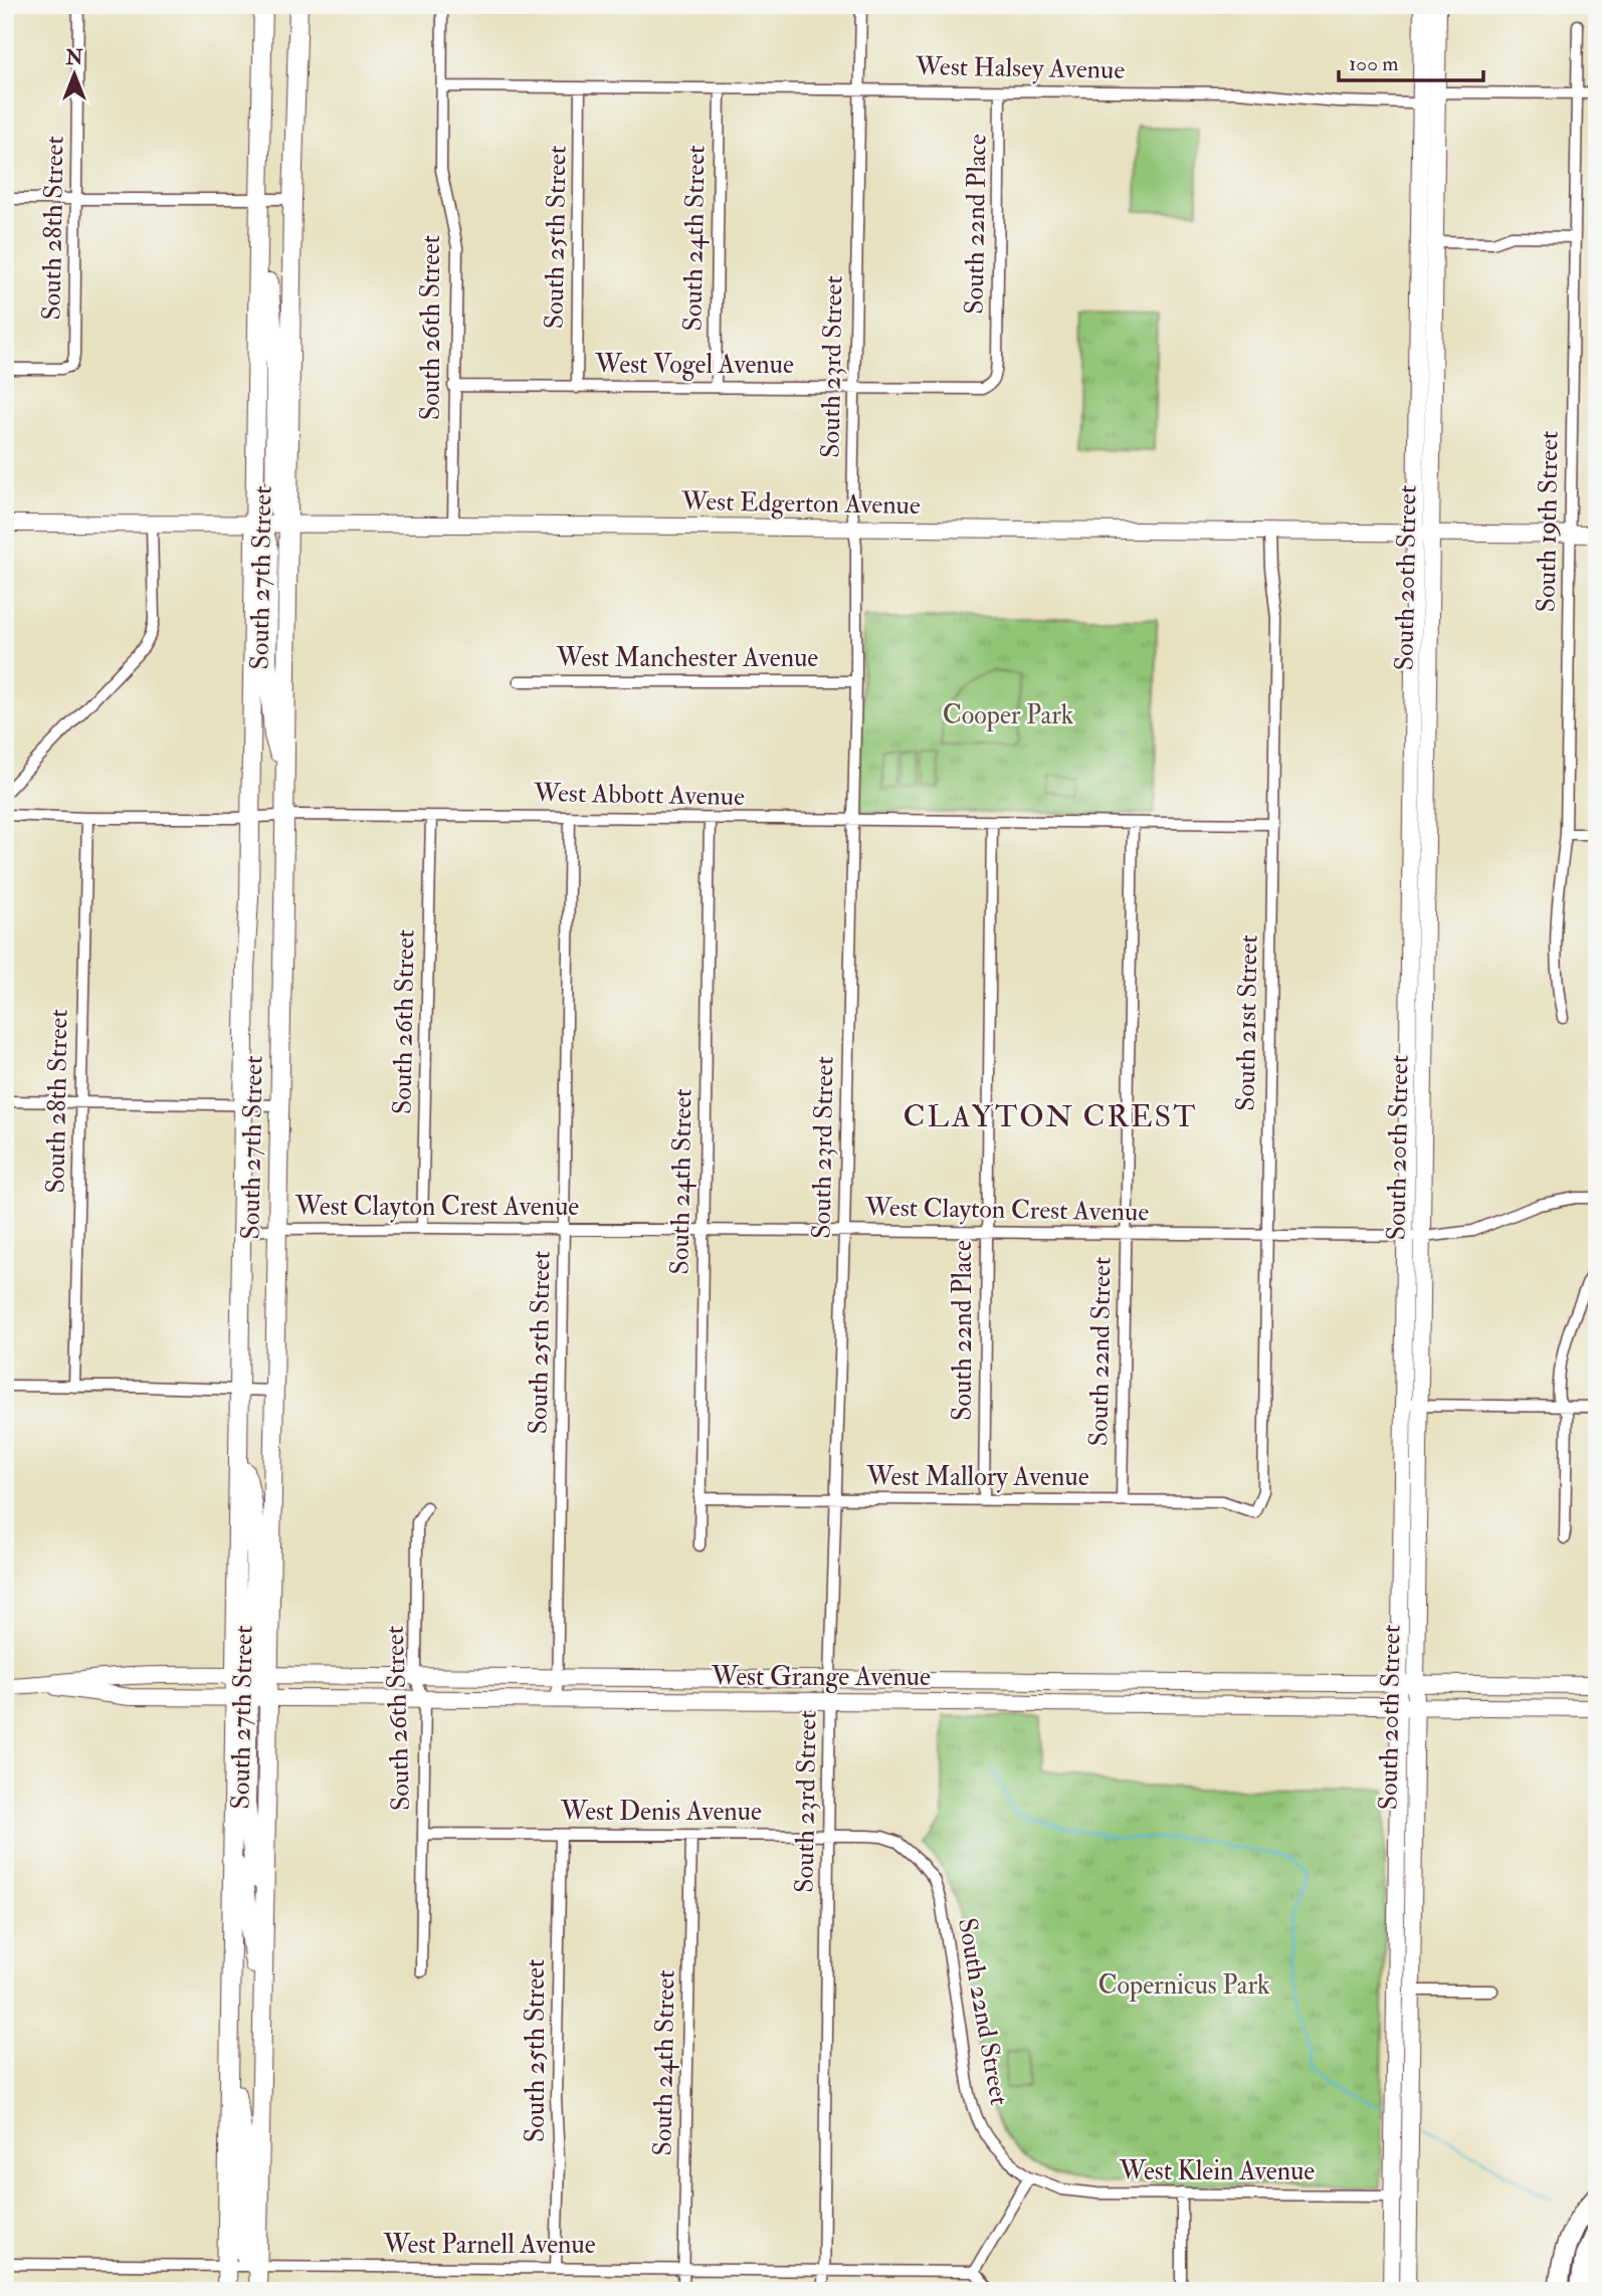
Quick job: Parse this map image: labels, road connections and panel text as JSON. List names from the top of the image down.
{
  "streets": {
    "main road": ["South 27th Street"],
    "street": [
      "West Halsey Avenue",
      "South 22nd Place",
      "South 28th Street",
      "South 25th Street",
      "South 24th Street",
      "South 26th Street",
      "West Vogel Avenue",
      "South 23rd Street",
      "West Edgerton Avenue",
      "South 19th Street",
      "South 20th Street",
      "West Manchester Avenue",
      "West Abbott Avenue",
      "South 21st Street",
      "West Clayton Crest Avenue",
      "South 22nd Street",
      "West Mallory Avenue",
      "West Grange Avenue",
      "West Denis Avenue",
      "West Klein Avenue",
      "West Parnell Avenue"
    ]
  },
  "crossings": [
    ["West Halsey Avenue", "South 22nd Place"],
    ["West Halsey Avenue", "South 25th Street"],
    ["West Halsey Avenue", "South 24th Street"],
    ["West Halsey Avenue", "South 26th Street"],
    ["West Halsey Avenue", "South 23rd Street"],
    ["West Halsey Avenue", "South 19th Street"],
    ["West Halsey Avenue", "South 20th Street"],
    ["South 22nd Place", "West Vogel Avenue"],
    ["South 22nd Place", "West Abbott Avenue"],
    ["South 22nd Place", "West Clayton Crest Avenue"],
    ["South 22nd Place", "West Mallory Avenue"],
    ["South 28th Street", "West Abbott Avenue"],
    ["South 25th Street", "West Vogel Avenue"],
    ["South 25th Street", "West Abbott Avenue"],
    ["South 25th Street", "West Clayton Crest Avenue"],
    ["South 25th Street", "West Grange Avenue"],
    ["South 25th Street", "West Denis Avenue"],
    ["South 25th Street", "West Parnell Avenue"],
    ["South 24th Street", "West Vogel Avenue"],
    ["South 24th Street", "West Abbott Avenue"],
    ["South 24th Street", "West Clayton Crest Avenue"],
    ["South 24th Street", "West Mallory Avenue"],
    ["South 24th Street", "West Denis Avenue"],
    ["South 24th Street", "West Parnell Avenue"],
    ["South 26th Street", "West Vogel Avenue"],
    ["South 26th Street", "West Edgerton Avenue"],
    ["South 26th Street", "West Abbott Avenue"],
    ["South 26th Street", "West Clayton Crest Avenue"],
    ["South 26th Street", "West Grange Avenue"],
    ["South 26th Street", "West Denis Avenue"],
    ["West Vogel Avenue", "South 23rd Street"],
    ["South 23rd Street", "West Edgerton Avenue"],
    ["South 23rd Street", "West Manchester Avenue"],
    ["South 23rd Street", "West Abbott Avenue"],
    ["South 23rd Street", "West Clayton Crest Avenue"],
    ["South 23rd Street", "West Mallory Avenue"],
    ["South 23rd Street", "West Grange Avenue"],
    ["South 23rd Street", "West Denis Avenue"],
    ["South 23rd Street", "West Parnell Avenue"],
    ["West Edgerton Avenue", "South 19th Street"],
    ["West Edgerton Avenue", "South 27th Street"],
    ["West Edgerton Avenue", "South 20th Street"],
    ["West Edgerton Avenue", "South 21st Street"],
    ["South 27th Street", "West Abbott Avenue"],
    ["South 27th Street", "West Clayton Crest Avenue"],
    ["South 27th Street", "West Grange Avenue"],
    ["South 27th Street", "West Parnell Avenue"],
    ["South 20th Street", "West Clayton Crest Avenue"],
    ["South 20th Street", "West Grange Avenue"],
    ["South 20th Street", "West Klein Avenue"],
    ["West Abbott Avenue", "South 21st Street"],
    ["West Abbott Avenue", "South 22nd Street"],
    ["South 21st Street", "West Clayton Crest Avenue"],
    ["South 21st Street", "West Mallory Avenue"],
    ["West Clayton Crest Avenue", "South 22nd Street"],
    ["South 22nd Street", "West Mallory Avenue"],
    ["South 22nd Street", "West Denis Avenue"],
    ["South 22nd Street", "West Klein Avenue"]
  ],
  "districts": ["CLAYTON CREST"],
  "parks": ["Cooper Park", "Copernicus Park"],
  "scale_bar": "100 m",
  "north": "top"
}
